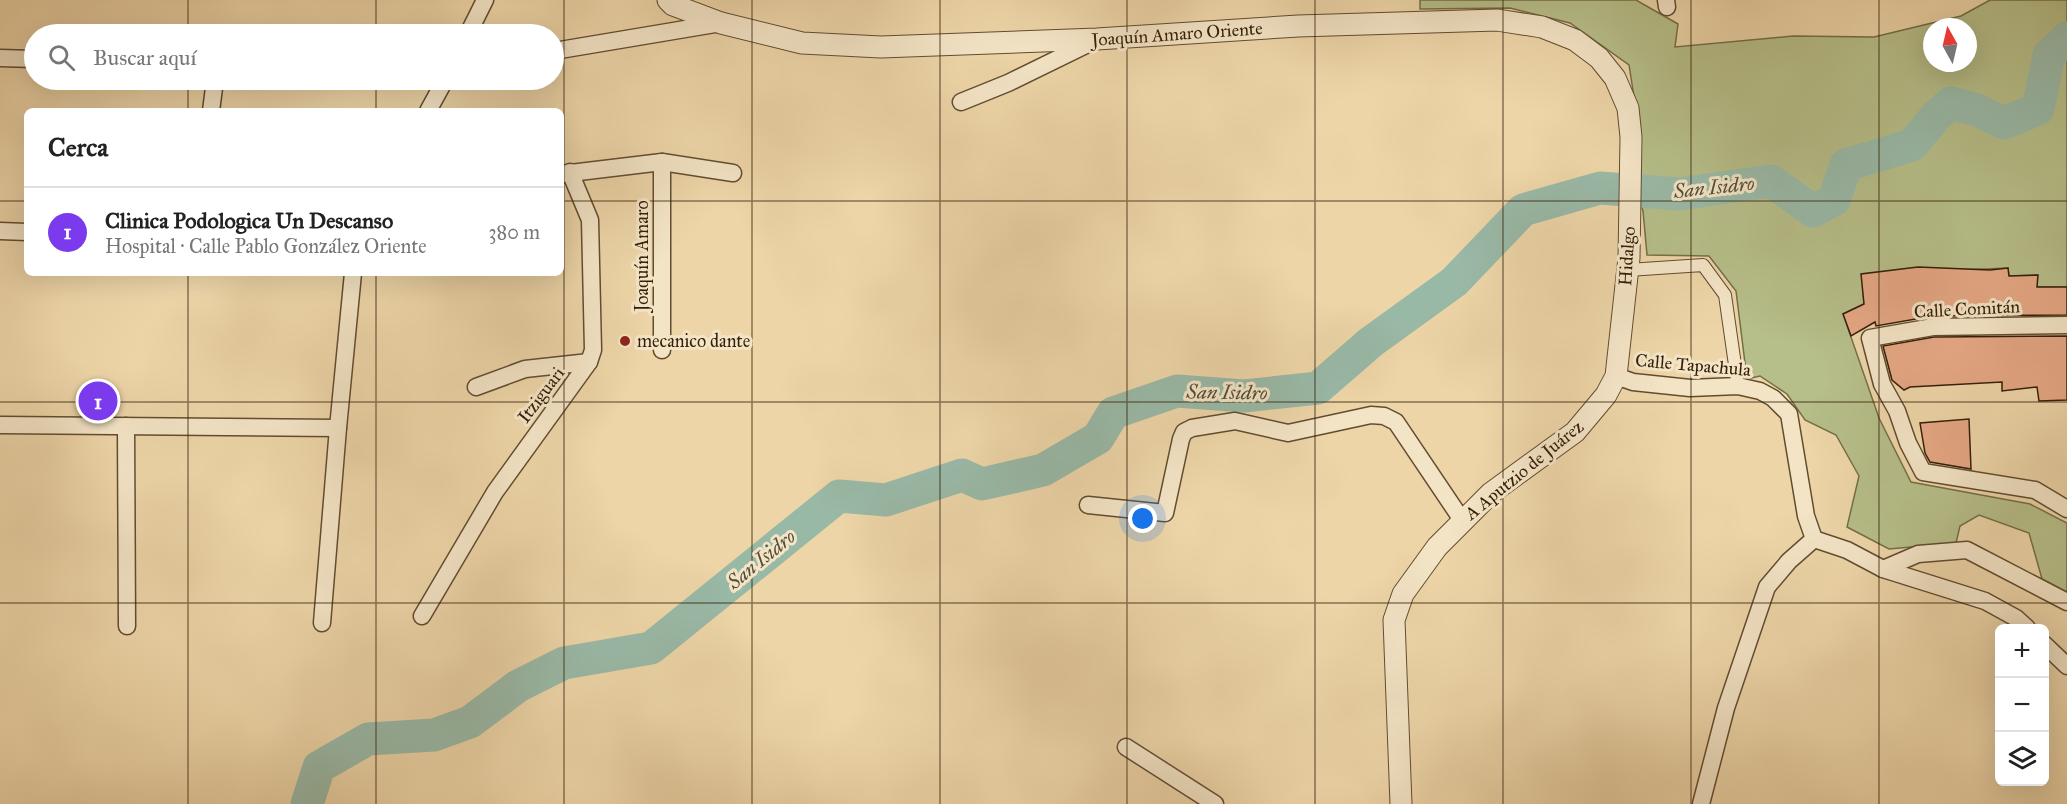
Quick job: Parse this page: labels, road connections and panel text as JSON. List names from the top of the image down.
{
  "streets": {
    "street": [
      "Joaquín Amaro Oriente",
      "Joaquín Amaro",
      "Hidalgo",
      "Calle Comitán",
      "Calle Tapachula",
      "Itziguari",
      "A Aputzio de Juárez"
    ]
  },
  "crossings": [
    ["Joaquín Amaro Oriente", "Hidalgo"],
    ["Hidalgo", "Calle Tapachula"],
    ["Hidalgo", "A Aputzio de Juárez"],
    ["Calle Tapachula", "A Aputzio de Juárez"]
  ],
  "water": ["San Isidro"],
  "places": ["mecanico dante"],
  "north": "top",
  "page": {
    "search": "Buscar aquí",
    "heading": "Cerca",
    "list": [
      {
        "mark": "1",
        "name": "Clinica Podologica Un Descanso",
        "note": "Hospital · Calle Pablo González Oriente",
        "value": "380 m"
      }
    ],
    "pins": "1",
    "map_buttons": ["+", "−"]
  }
}
